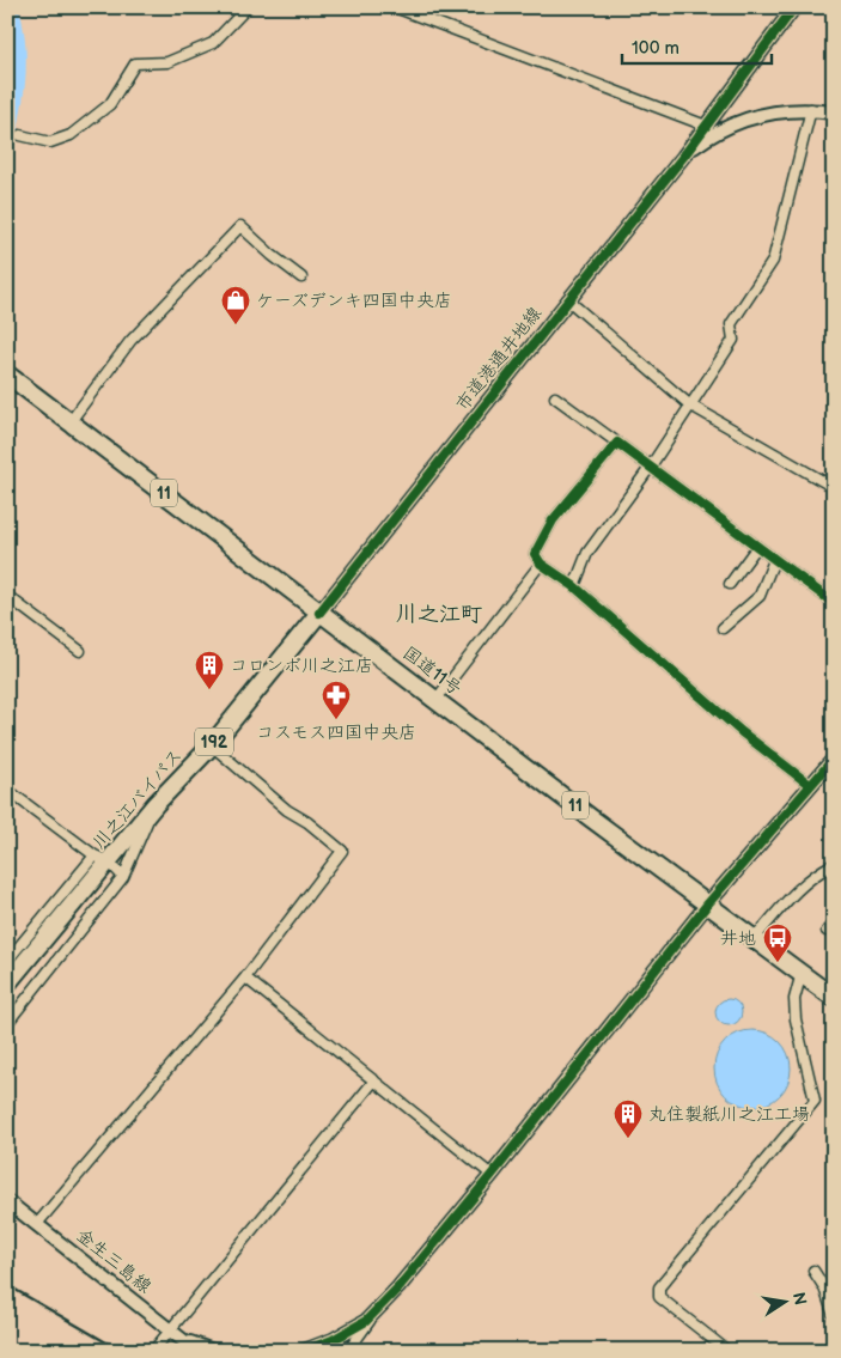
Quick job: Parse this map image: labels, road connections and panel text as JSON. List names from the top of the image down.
{
  "streets": {
    "highway": [
      "11",
      "国道11号",
      "192",
      "川之江バイパス"
    ],
    "street": ["市道港通井地線", "金生三島線"]
  },
  "crossings": [
    ["市道港通井地線", "国道11号"],
    ["市道港通井地線", "川之江バイパス"],
    ["国道11号", "川之江バイパス"]
  ],
  "districts": ["川之江町"],
  "places": {
    "shop": ["ケーズデンキ四国中央店"],
    "building": ["コロンボ川之江店", "丸住製紙川之江工場"],
    "pharmacy": ["コスモス四国中央店"],
    "bus stop": ["井地"]
  },
  "scale_bar": "100 m",
  "north": "right"
}
